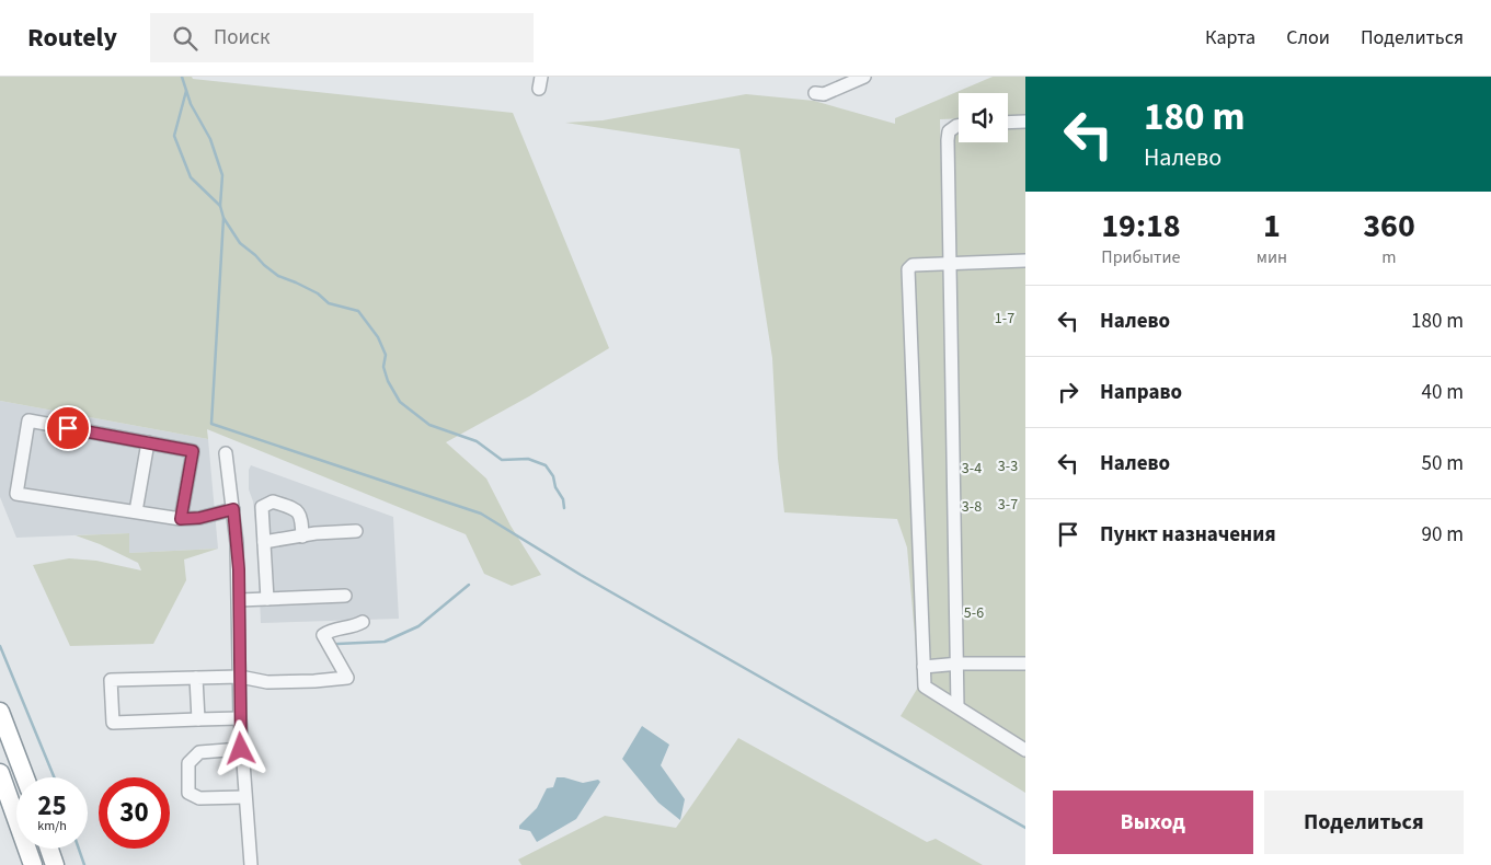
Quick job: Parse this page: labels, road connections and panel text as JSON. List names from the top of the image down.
{
  "parks": [
    "1-7",
    "3-3",
    "3-4",
    "3-7",
    "3-8",
    "5-6"
  ],
  "page": {
    "header": "Routely",
    "search": "Поиск",
    "nav": ["Карта", "Слои", "Поделиться"],
    "turn": ["180 m", "Налево"],
    "eta": [
      "19:18",
      "Прибытие",
      "1",
      "мин",
      "360",
      "m"
    ],
    "list": [
      {
        "name": "Налево",
        "value": "180 m"
      },
      {
        "name": "Направо",
        "value": "40 m"
      },
      {
        "name": "Налево",
        "value": "50 m"
      },
      {
        "name": "Пункт назначения",
        "value": "90 m"
      }
    ],
    "speed": "25 km/h",
    "limit": "30",
    "buttons": ["Выход", "Поделиться"]
  }
}
